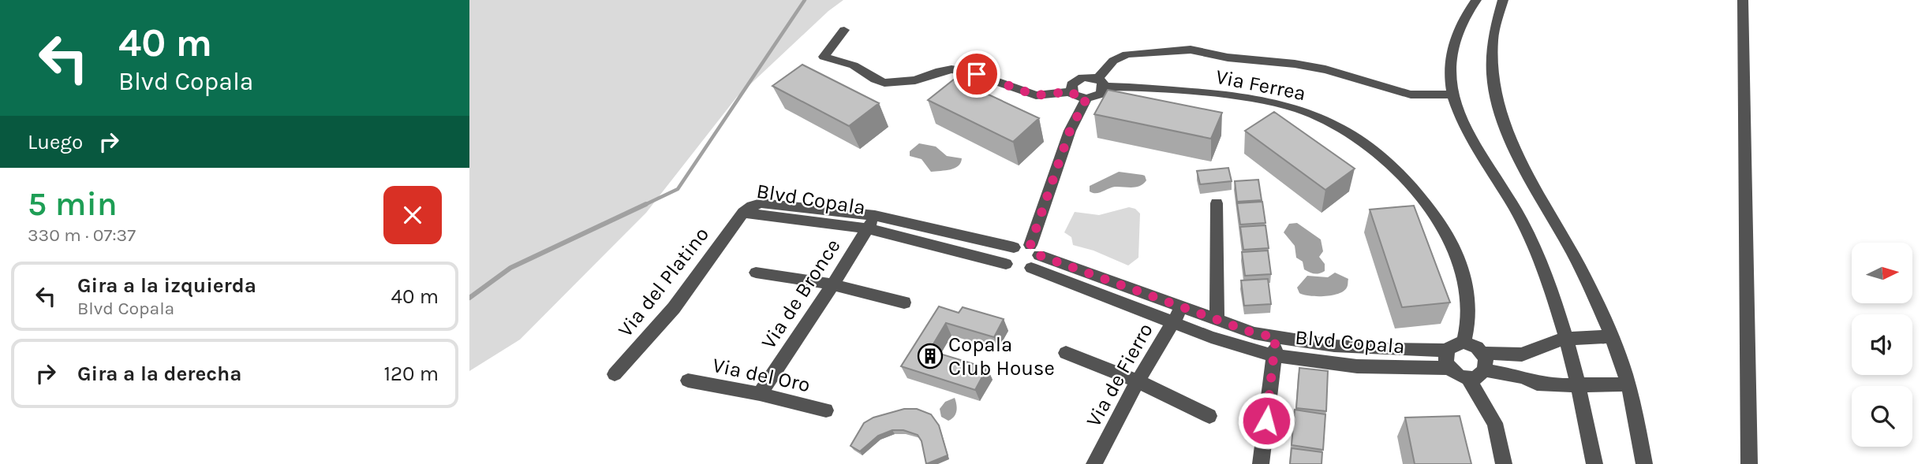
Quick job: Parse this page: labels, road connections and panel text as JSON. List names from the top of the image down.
{
  "streets": {
    "street": [
      "Via Ferrea",
      "Blvd Copala",
      "Via del Platino",
      "Via de Bronce",
      "Via del Oro",
      "Via de Fierro"
    ]
  },
  "crossings": [
    ["Via Ferrea", "Blvd Copala"],
    ["Blvd Copala", "Via del Platino"],
    ["Blvd Copala", "Via de Bronce"],
    ["Blvd Copala", "Via de Fierro"],
    ["Via de Bronce", "Via del Oro"]
  ],
  "places": {
    "building": ["Copala Club House"]
  },
  "north": "right",
  "page": {
    "turn": ["40 m", "Blvd Copala"],
    "then": "Luego",
    "heading": ["5 min", "330 m · 07:37"],
    "list": [
      {
        "name": "Gira a la izquierda",
        "note": "Blvd Copala",
        "value": "40 m"
      },
      {
        "name": "Gira a la derecha",
        "value": "120 m"
      }
    ]
  }
}
